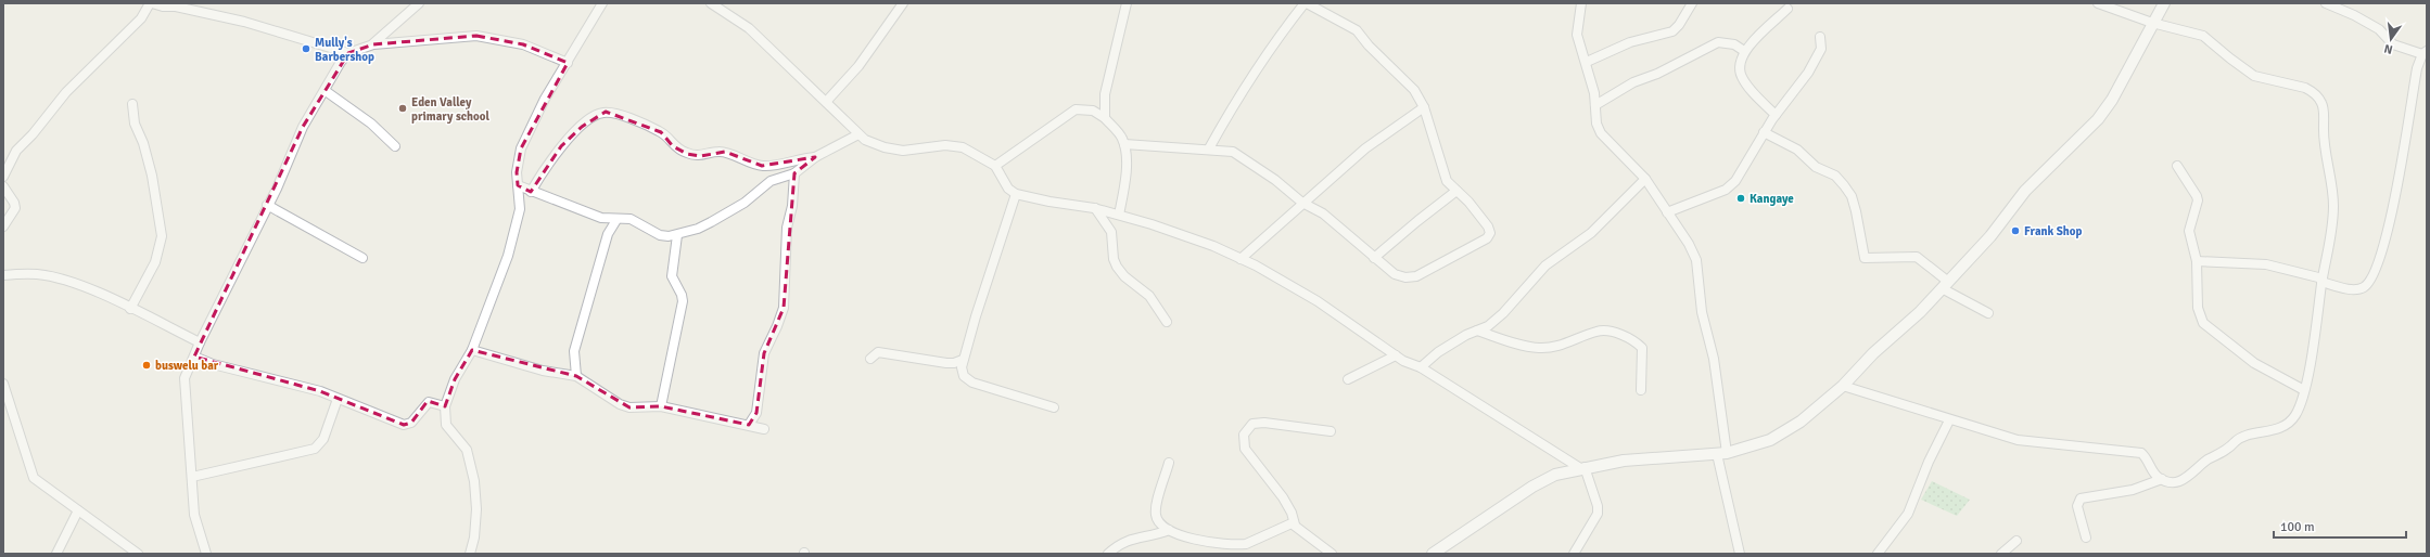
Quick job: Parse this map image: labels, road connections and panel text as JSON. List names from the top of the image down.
{
  "places": [
    "Mully's Barbershop",
    "Eden Valley primary school",
    "Kangaye",
    "Frank Shop",
    "buswelu bar"
  ],
  "scale_bar": "100 m",
  "north": "bottom"
}
